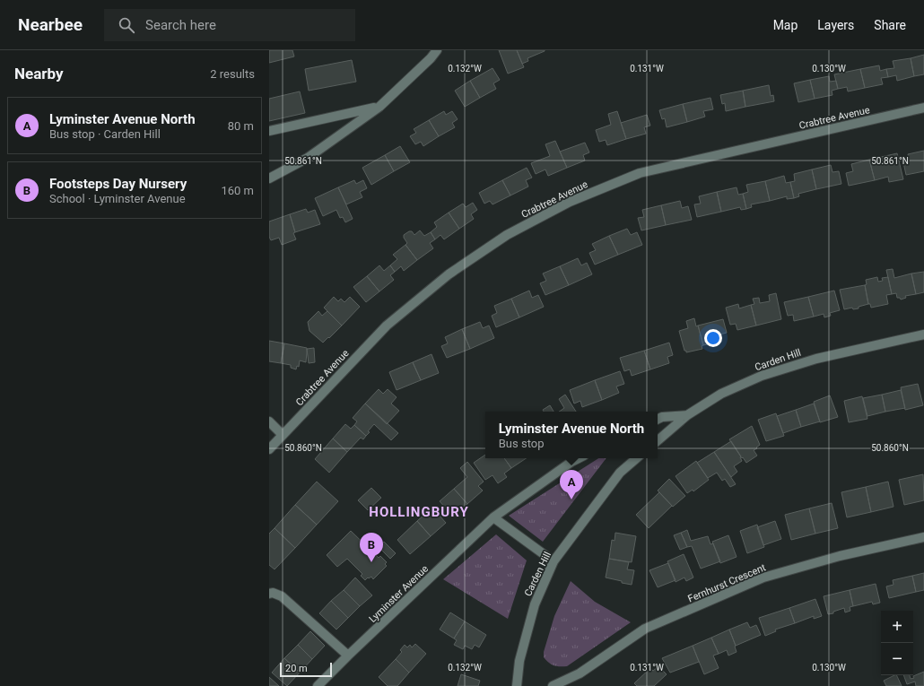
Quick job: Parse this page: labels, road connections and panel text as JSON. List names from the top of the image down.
{
  "streets": {
    "street": [
      "Crabtree Avenue",
      "Carden Hill",
      "Fernhurst Crescent",
      "Lyminster Avenue"
    ]
  },
  "districts": ["HOLLINGBURY"],
  "scale_bar": "20 m",
  "page": {
    "header": "Nearbee",
    "search": "Search here",
    "nav": ["Map", "Layers", "Share"],
    "heading": ["Nearby", "2 results"],
    "list": [
      {
        "mark": "A",
        "name": "Lyminster Avenue North",
        "note": "Bus stop · Carden Hill",
        "value": "80 m"
      },
      {
        "mark": "B",
        "name": "Footsteps Day Nursery",
        "note": "School · Lyminster Avenue",
        "value": "160 m"
      }
    ],
    "popup": ["Lyminster Avenue North", "Bus stop"],
    "pins": ["A", "B"],
    "map_buttons": ["+", "−"],
    "scale": "20 m"
  },
  "coordinates": [
    "0.132°W",
    "0.131°W",
    "0.130°W",
    "50.861°N",
    "50.860°N"
  ]
}
